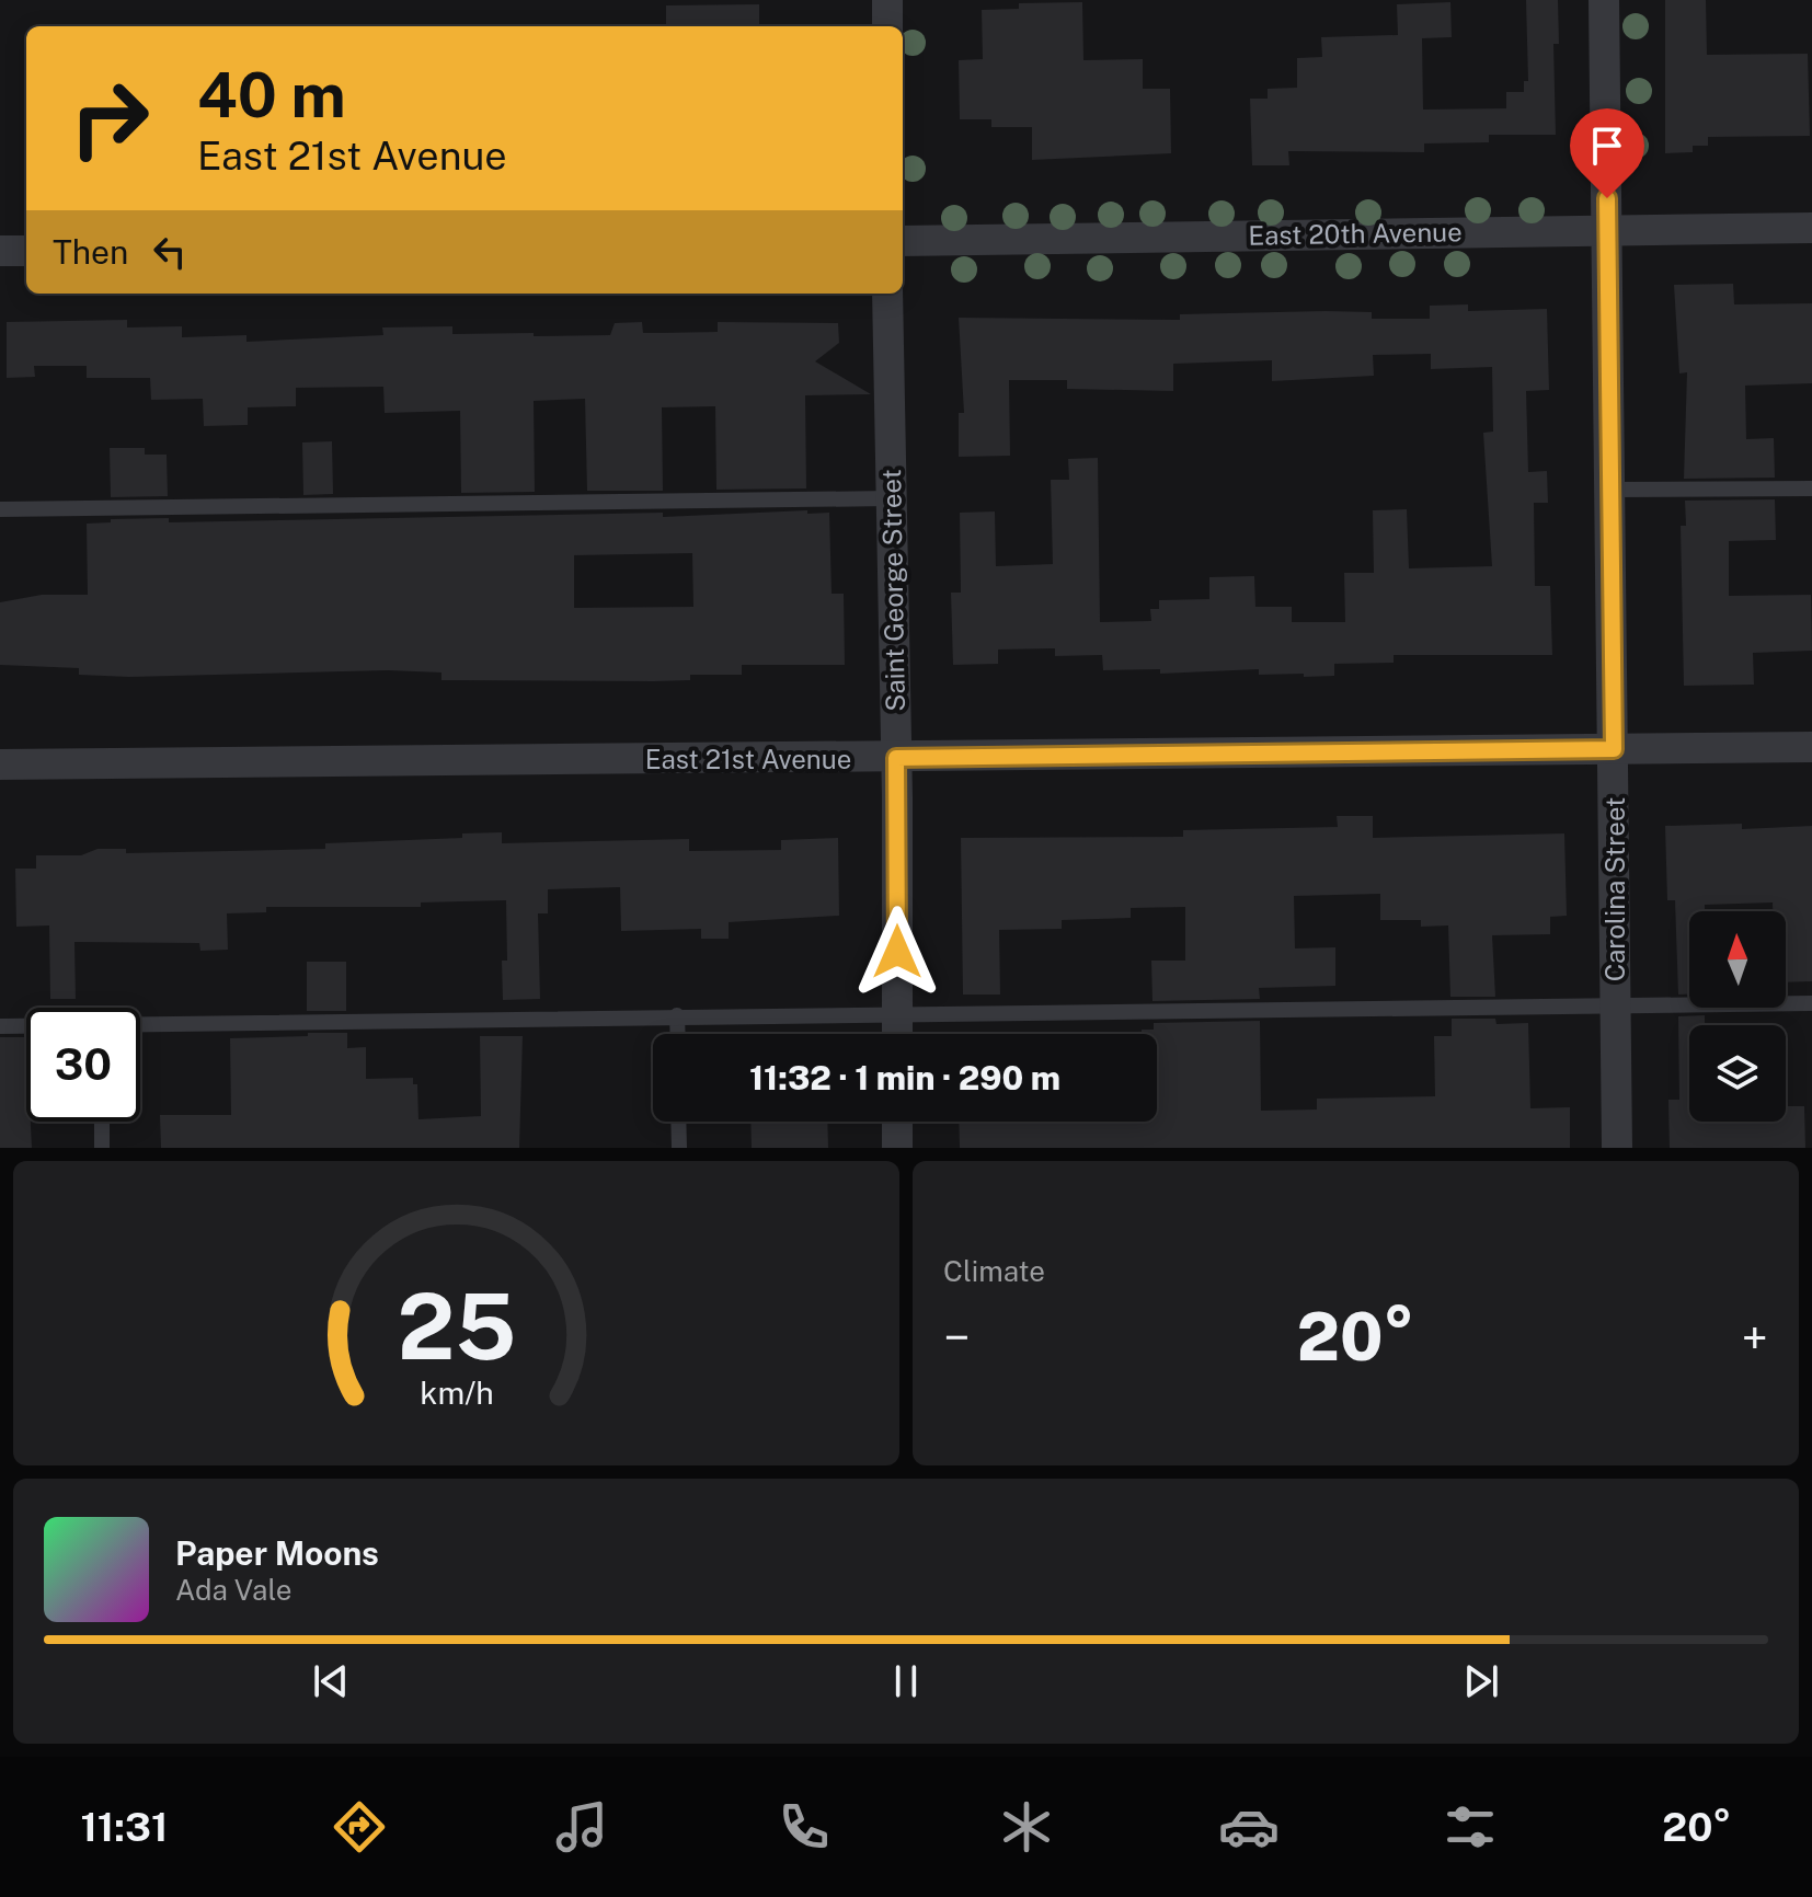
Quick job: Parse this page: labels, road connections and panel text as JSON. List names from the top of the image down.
{
  "streets": {
    "street": [
      "East 20th Avenue",
      "Saint George Street",
      "East 21st Avenue",
      "Carolina Street"
    ]
  },
  "crossings": [
    ["East 20th Avenue", "Carolina Street"],
    ["Saint George Street", "East 21st Avenue"],
    ["East 21st Avenue", "Carolina Street"]
  ],
  "north": "top",
  "page": {
    "turn": ["40 m", "East 21st Avenue"],
    "then": "Then",
    "limit": "30",
    "trip": "11:32 · 1 min · 290 m",
    "tile": "Climate",
    "heat": ["−", "20°", "+"],
    "song": ["Paper Moons", "Ada Vale"],
    "tabs": ["11:31", "20°"],
    "gauge": ["25", "km/h"]
  }
}
